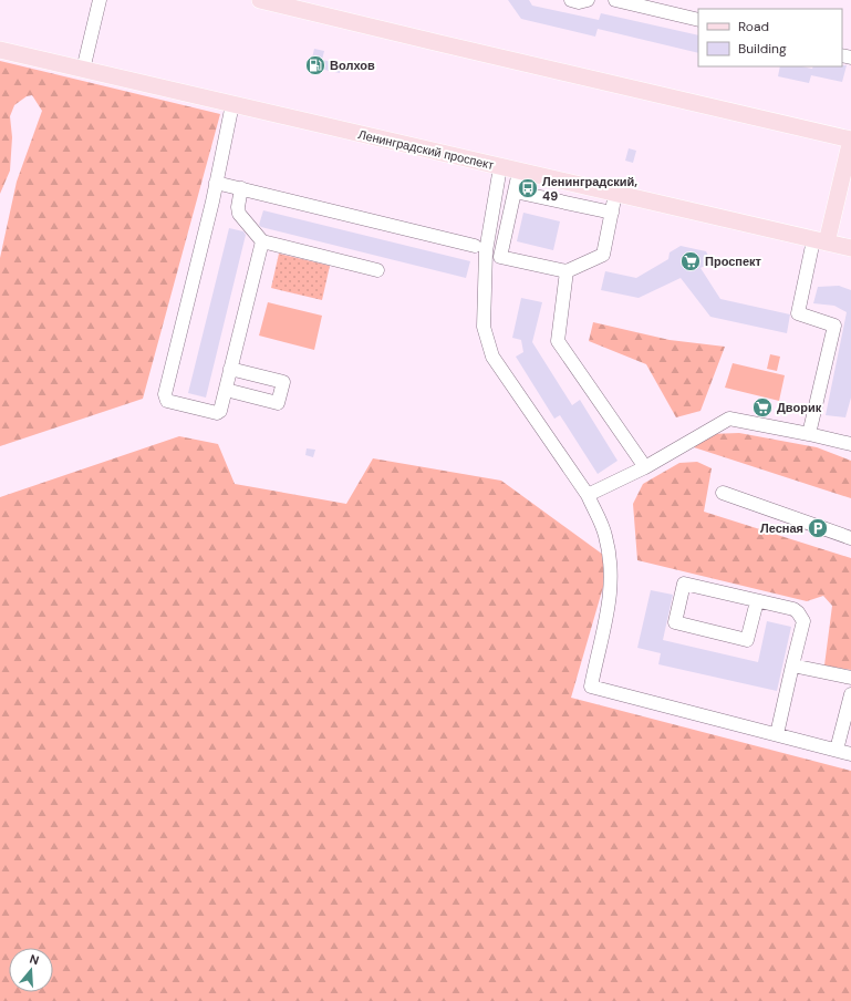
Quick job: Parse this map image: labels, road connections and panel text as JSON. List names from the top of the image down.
{
  "streets": {
    "main road": ["Ленинградский проспект"]
  },
  "places": {
    "fuel station": ["Волхов"],
    "bus stop": ["Ленинградский, 49"],
    "supermarket": ["Проспект", "Дворик"],
    "parking": ["Лесная"]
  },
  "legend": ["Road", "Building"],
  "north": "top"
}
